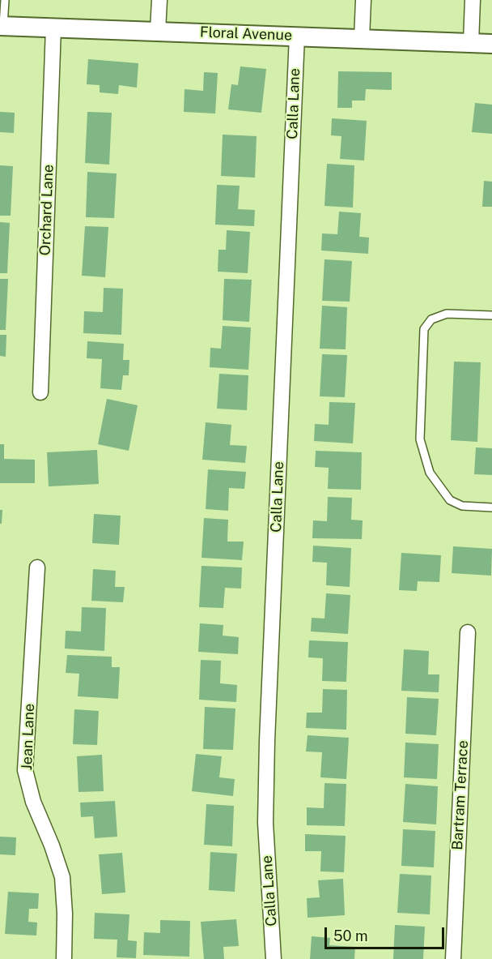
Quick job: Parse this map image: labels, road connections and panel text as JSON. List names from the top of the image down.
{
  "streets": {
    "street": [
      "Floral Avenue",
      "Calla Lane",
      "Orchard Lane",
      "Jean Lane",
      "Bartram Terrace"
    ]
  },
  "crossings": [
    ["Floral Avenue", "Calla Lane"],
    ["Floral Avenue", "Orchard Lane"]
  ],
  "scale_bar": "50 m"
}
